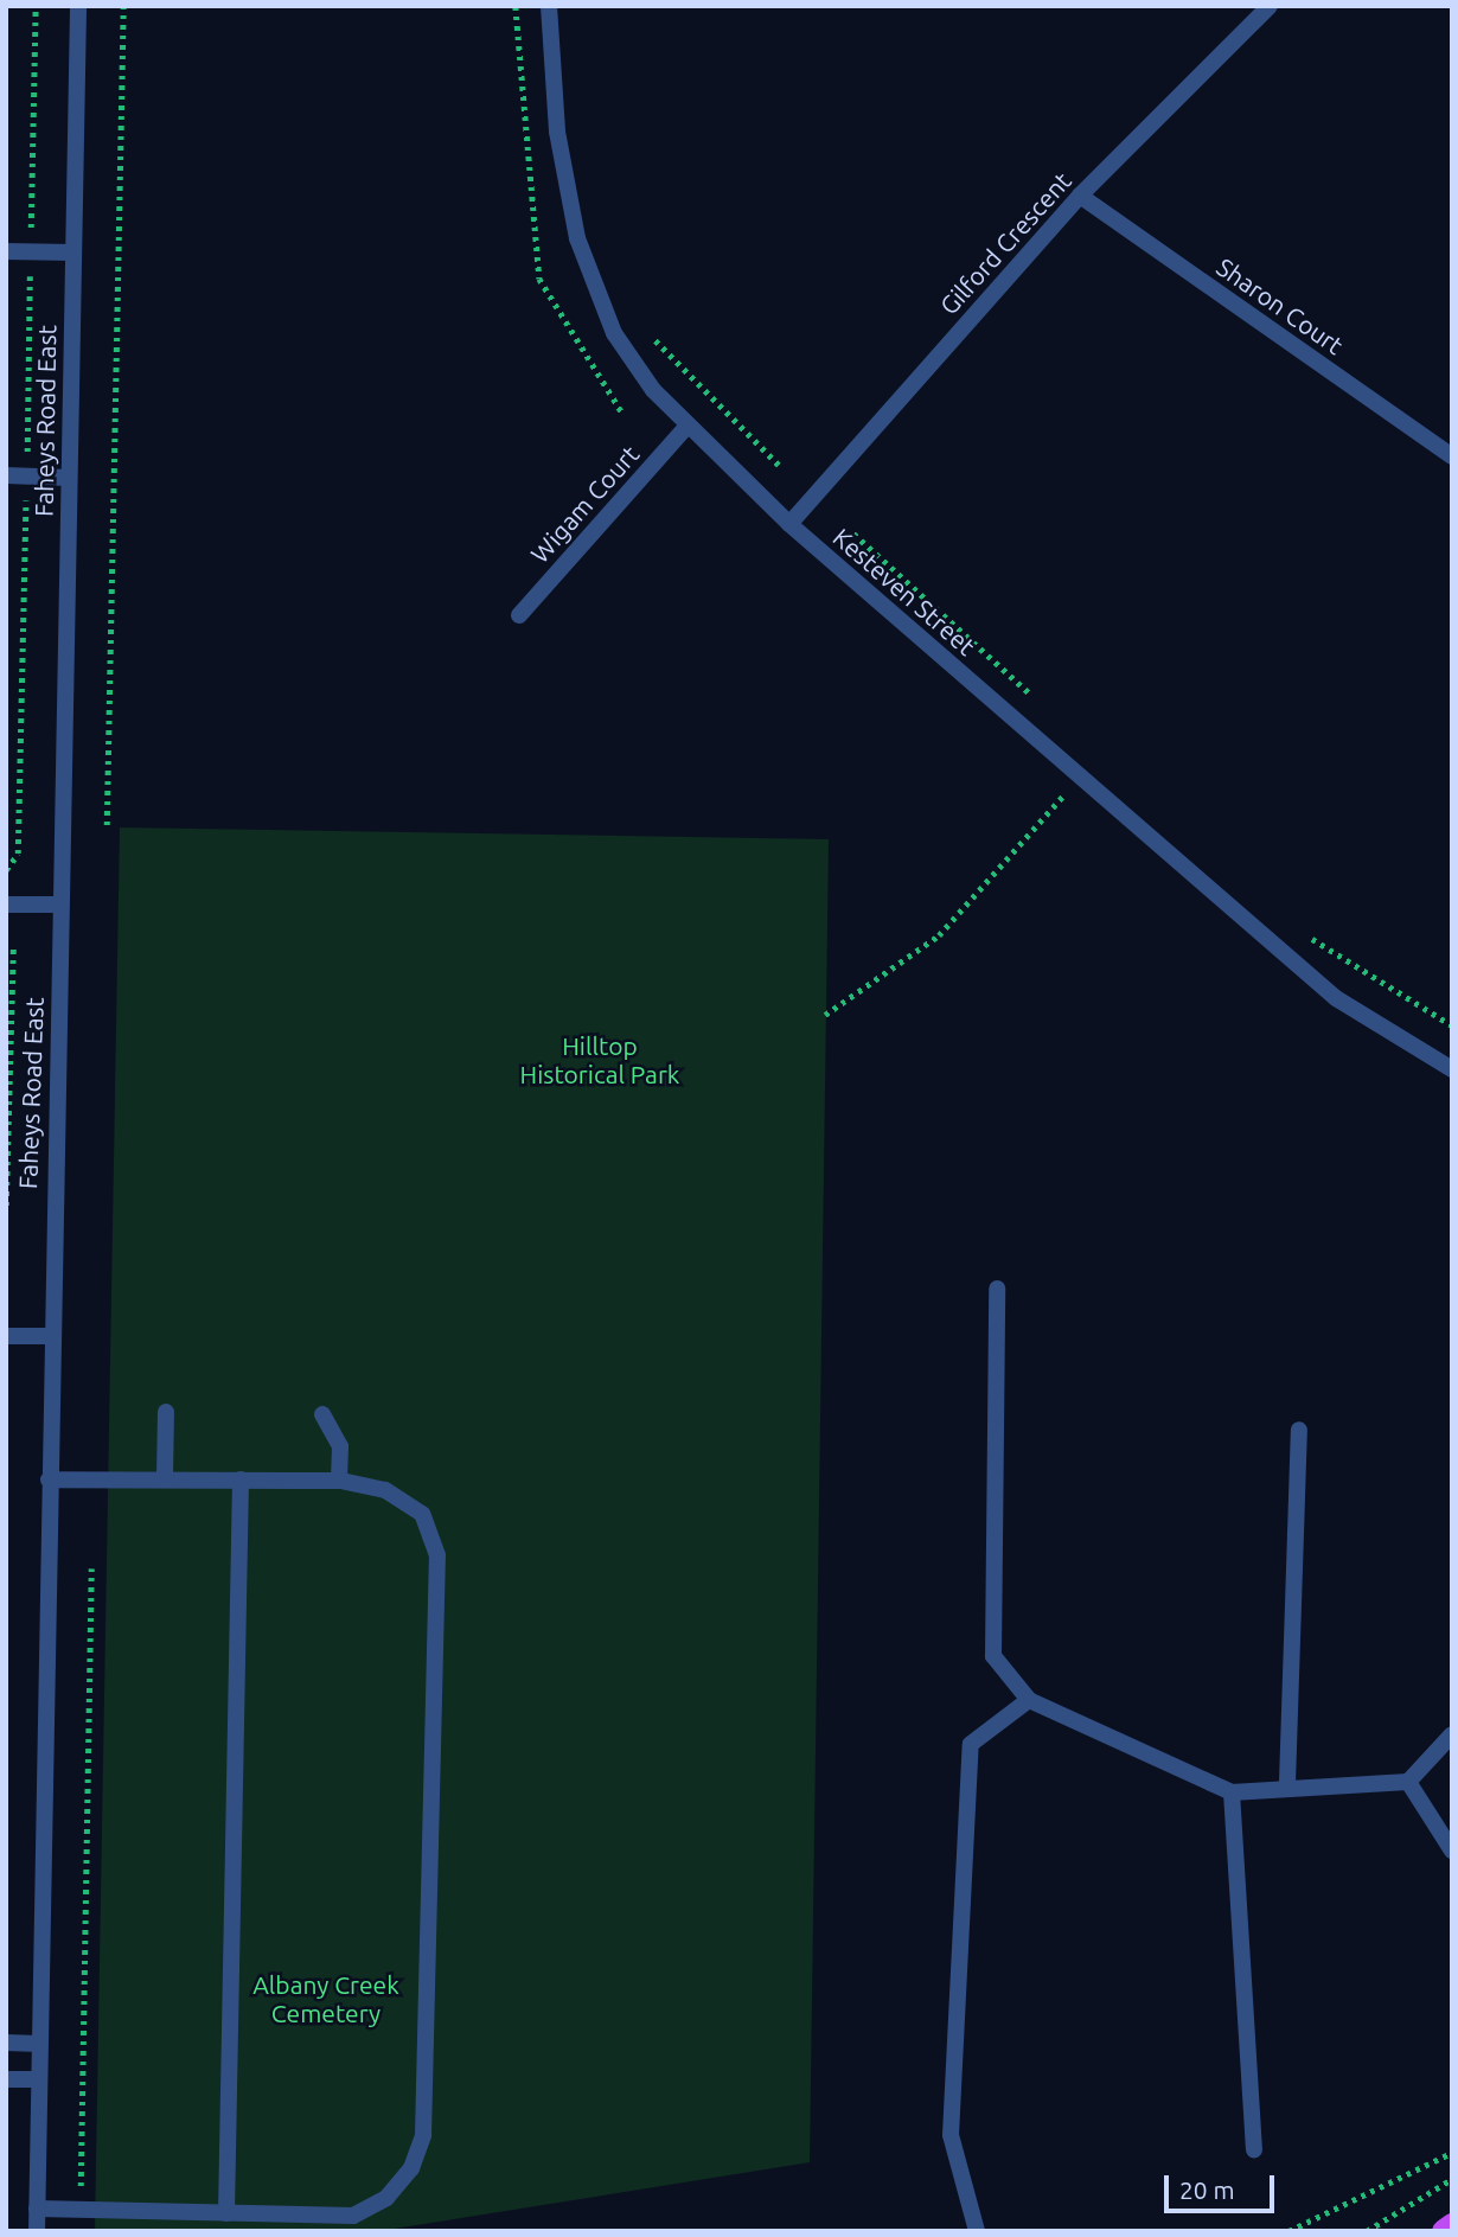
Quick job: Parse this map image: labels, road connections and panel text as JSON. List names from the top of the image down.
{
  "streets": {
    "street": [
      "Gilford Crescent",
      "Sharon Court",
      "Faheys Road East",
      "Wigam Court",
      "Kesteven Street"
    ]
  },
  "crossings": [
    ["Gilford Crescent", "Sharon Court"],
    ["Gilford Crescent", "Kesteven Street"],
    ["Wigam Court", "Kesteven Street"]
  ],
  "parks": ["Hilltop Historical Park", "Albany Creek Cemetery"],
  "scale_bar": "20 m"
}
